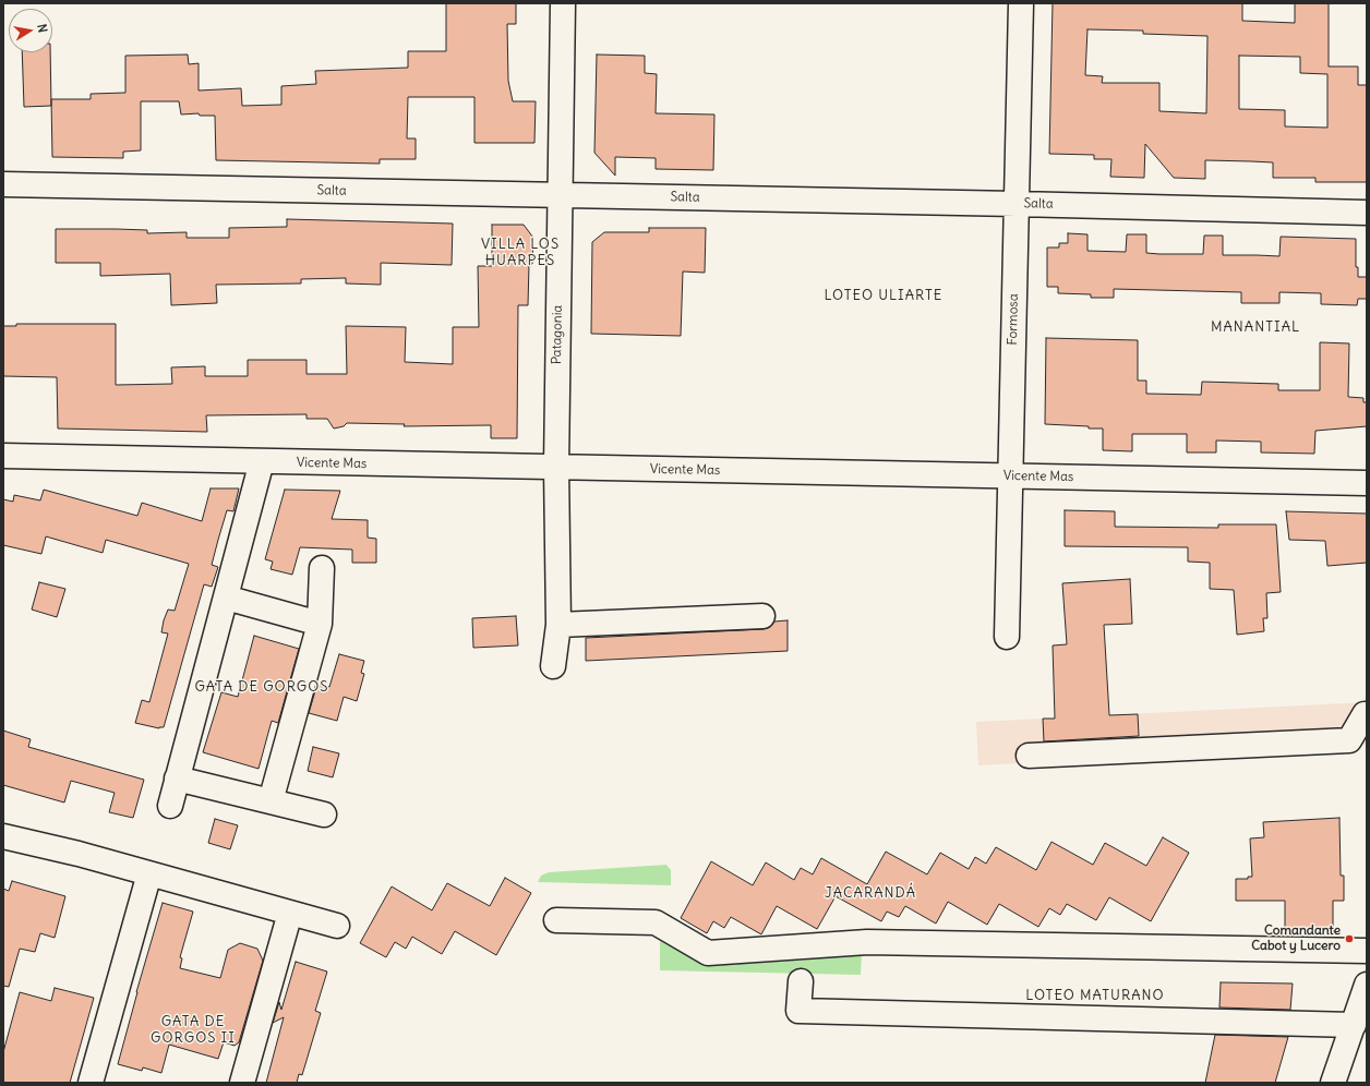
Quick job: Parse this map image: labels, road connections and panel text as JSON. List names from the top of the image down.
{
  "streets": {
    "street": [
      "Salta",
      "Formosa",
      "Patagonia",
      "Vicente Mas"
    ]
  },
  "crossings": [
    ["Salta", "Formosa"],
    ["Salta", "Patagonia"],
    ["Formosa", "Vicente Mas"],
    ["Patagonia", "Vicente Mas"]
  ],
  "districts": [
    "VILLA LOS HUARPES",
    "LOTEO ULIARTE",
    "MANANTIAL",
    "GATA DE GORGOS",
    "JACARANDÁ",
    "LOTEO MATURANO",
    "GATA DE GORGOS II"
  ],
  "places": ["Comandante Cabot y Lucero"],
  "north": "right"
}
